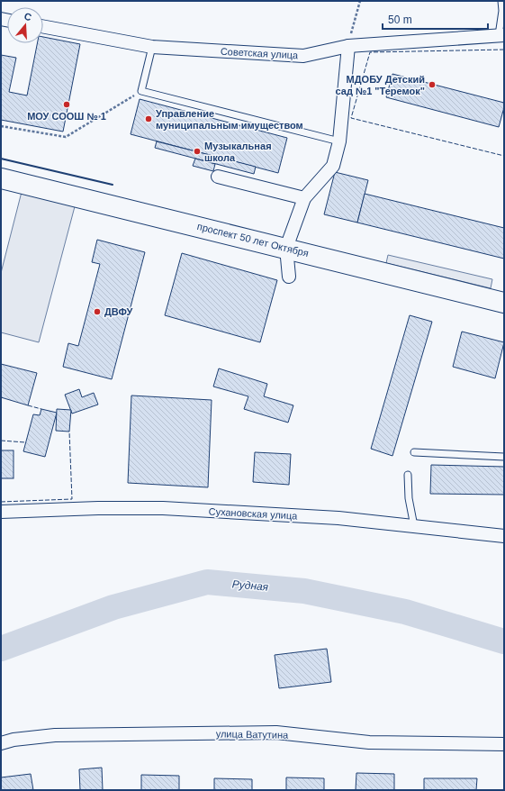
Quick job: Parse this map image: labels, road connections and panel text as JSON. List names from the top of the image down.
{
  "streets": {
    "main road": ["проспект 50 лет Октября"],
    "street": ["Советская улица", "Сухановская улица", "улица Ватутина"]
  },
  "water": ["Рудная"],
  "places": [
    "МДОБУ Детский сад №1 \"Теремок\"",
    "МОУ СООШ № 1",
    "Управление муниципальным имуществом",
    "Музыкальная школа",
    "ДВФУ"
  ],
  "scale_bar": "50 m",
  "north": "top"
}
